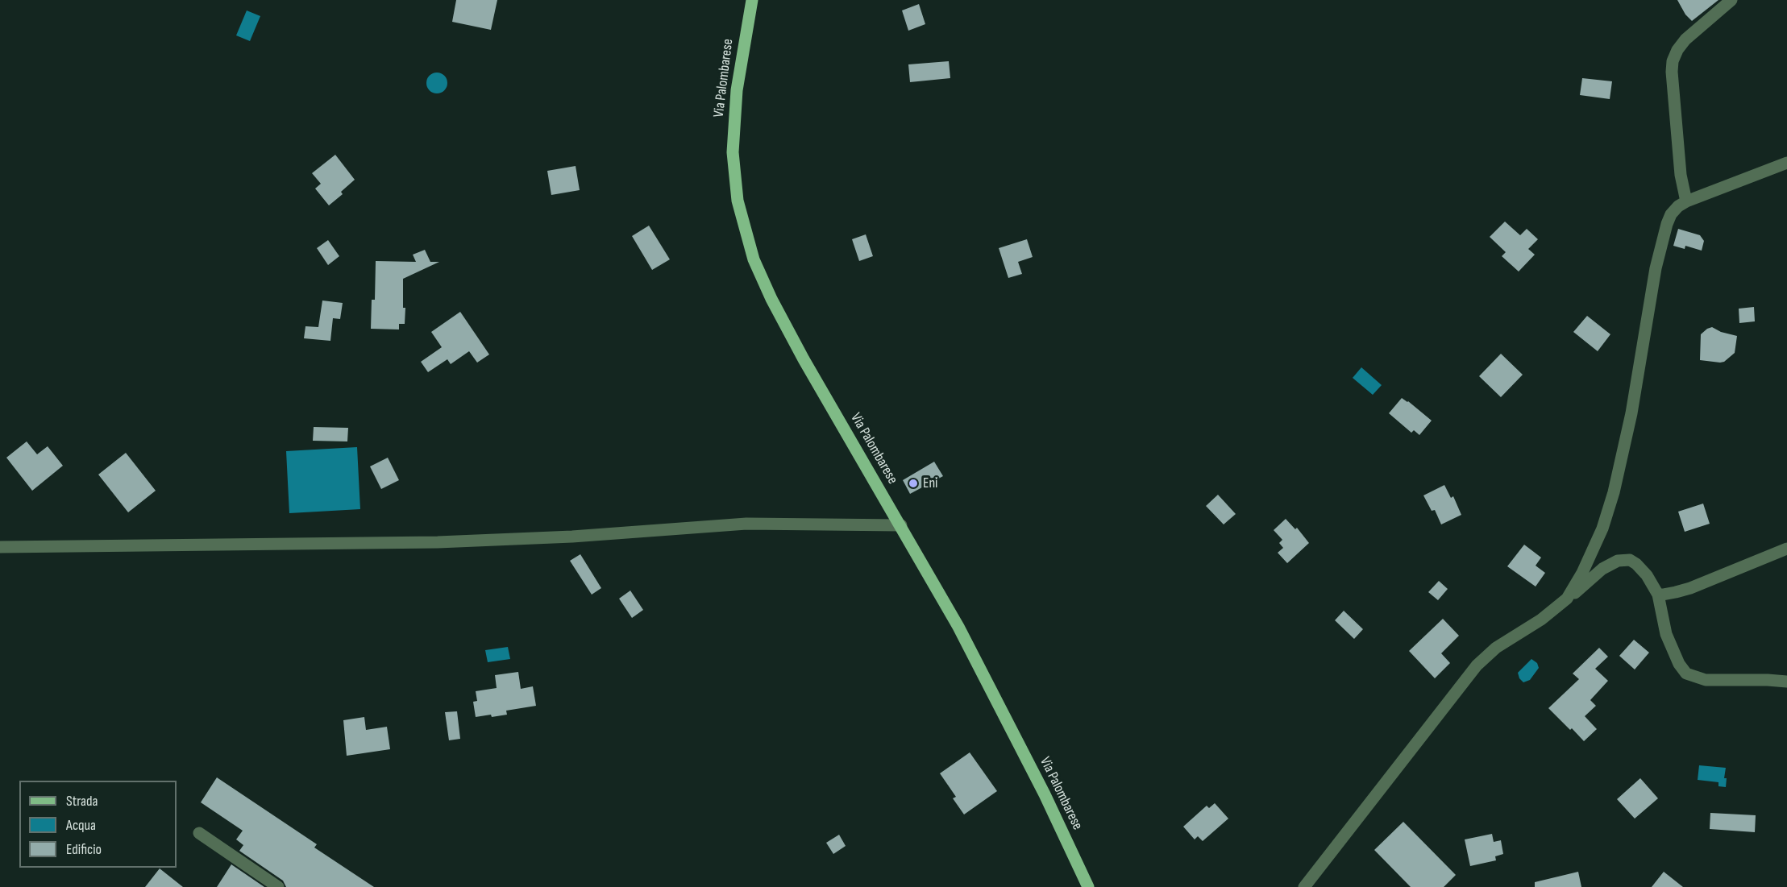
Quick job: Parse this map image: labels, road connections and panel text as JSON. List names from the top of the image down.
{
  "streets": {
    "main road": ["Via Palombarese"]
  },
  "places": ["Eni"],
  "legend": ["Strada", "Acqua", "Edificio"]
}
